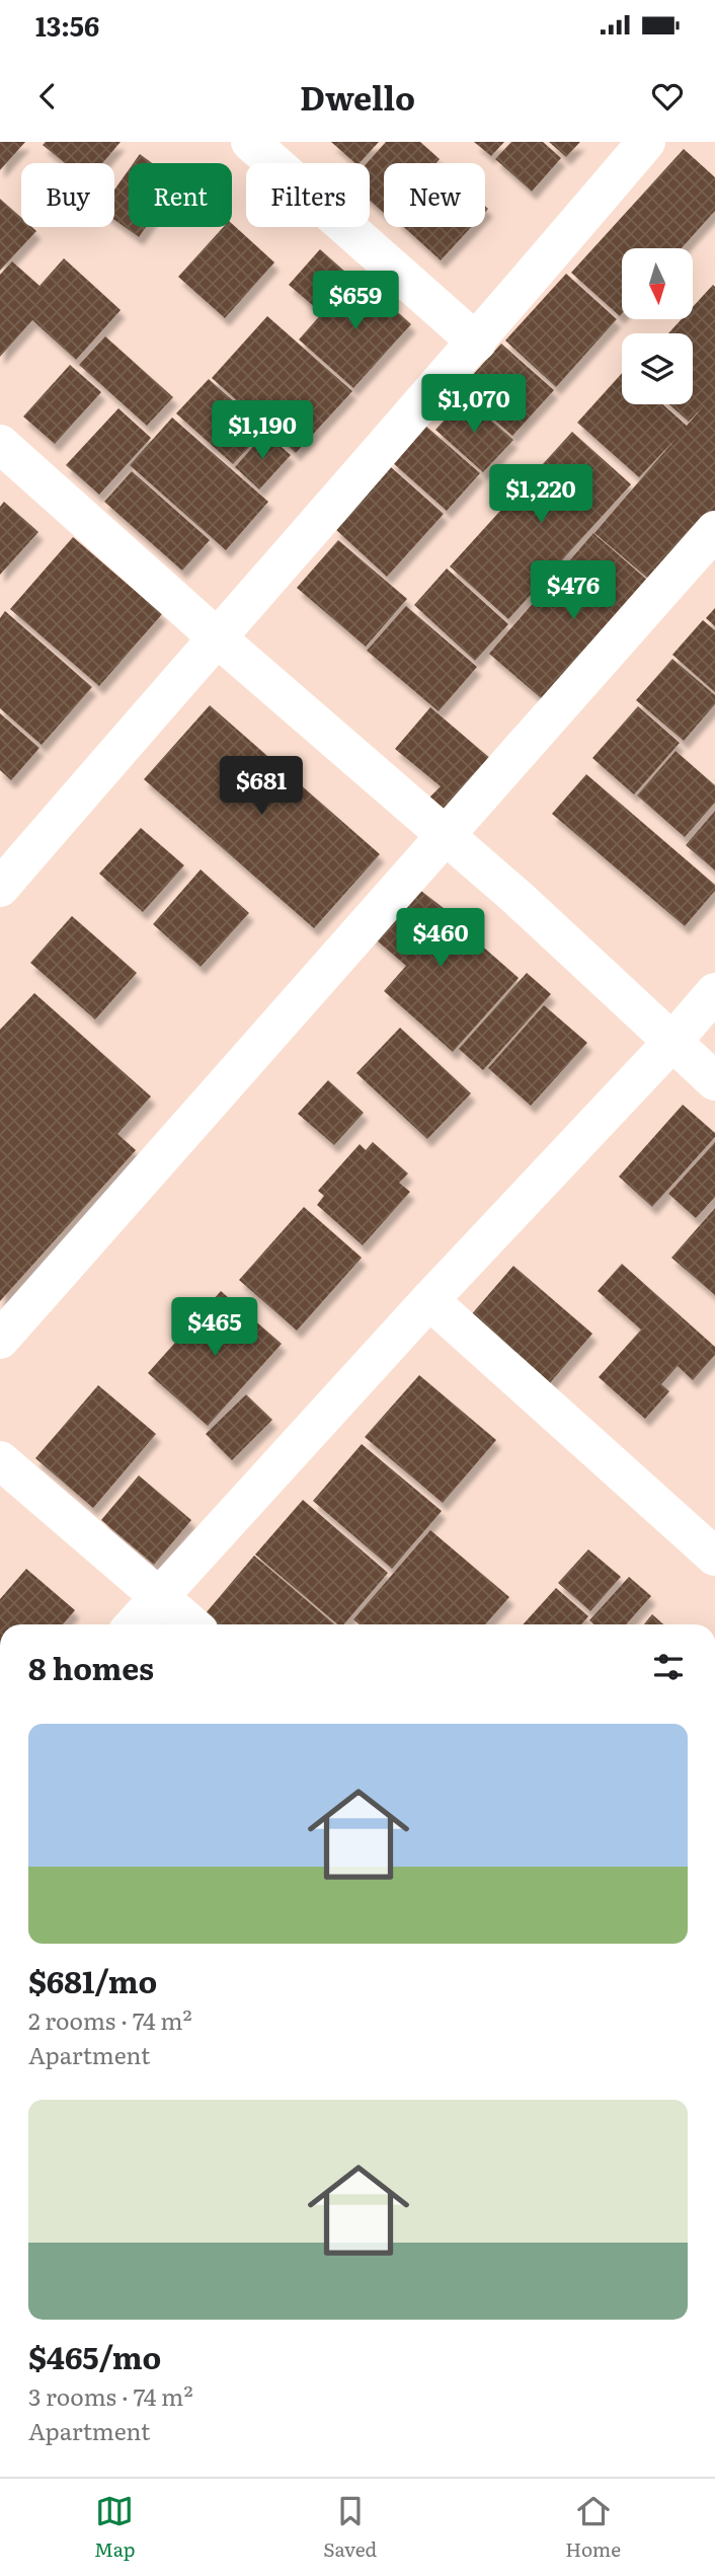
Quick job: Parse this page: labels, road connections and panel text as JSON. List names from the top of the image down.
{
  "north": "bottom",
  "page": {
    "status": "13:56",
    "header": "Dwello",
    "chip": [
      "Buy",
      "Rent",
      "Filters",
      "New"
    ],
    "price": [
      "$659",
      "$1,070",
      "$1,190",
      "$1,220",
      "$476",
      "$681",
      "$460",
      "$465"
    ],
    "heading": "8 homes",
    "list": [
      {
        "name": "$681/mo",
        "note": "2 rooms · 74 m² · Apartment"
      },
      {
        "name": "$465/mo",
        "note": "3 rooms · 74 m² · Apartment"
      }
    ],
    "tabs": ["Map", "Saved", "Home"]
  }
}
